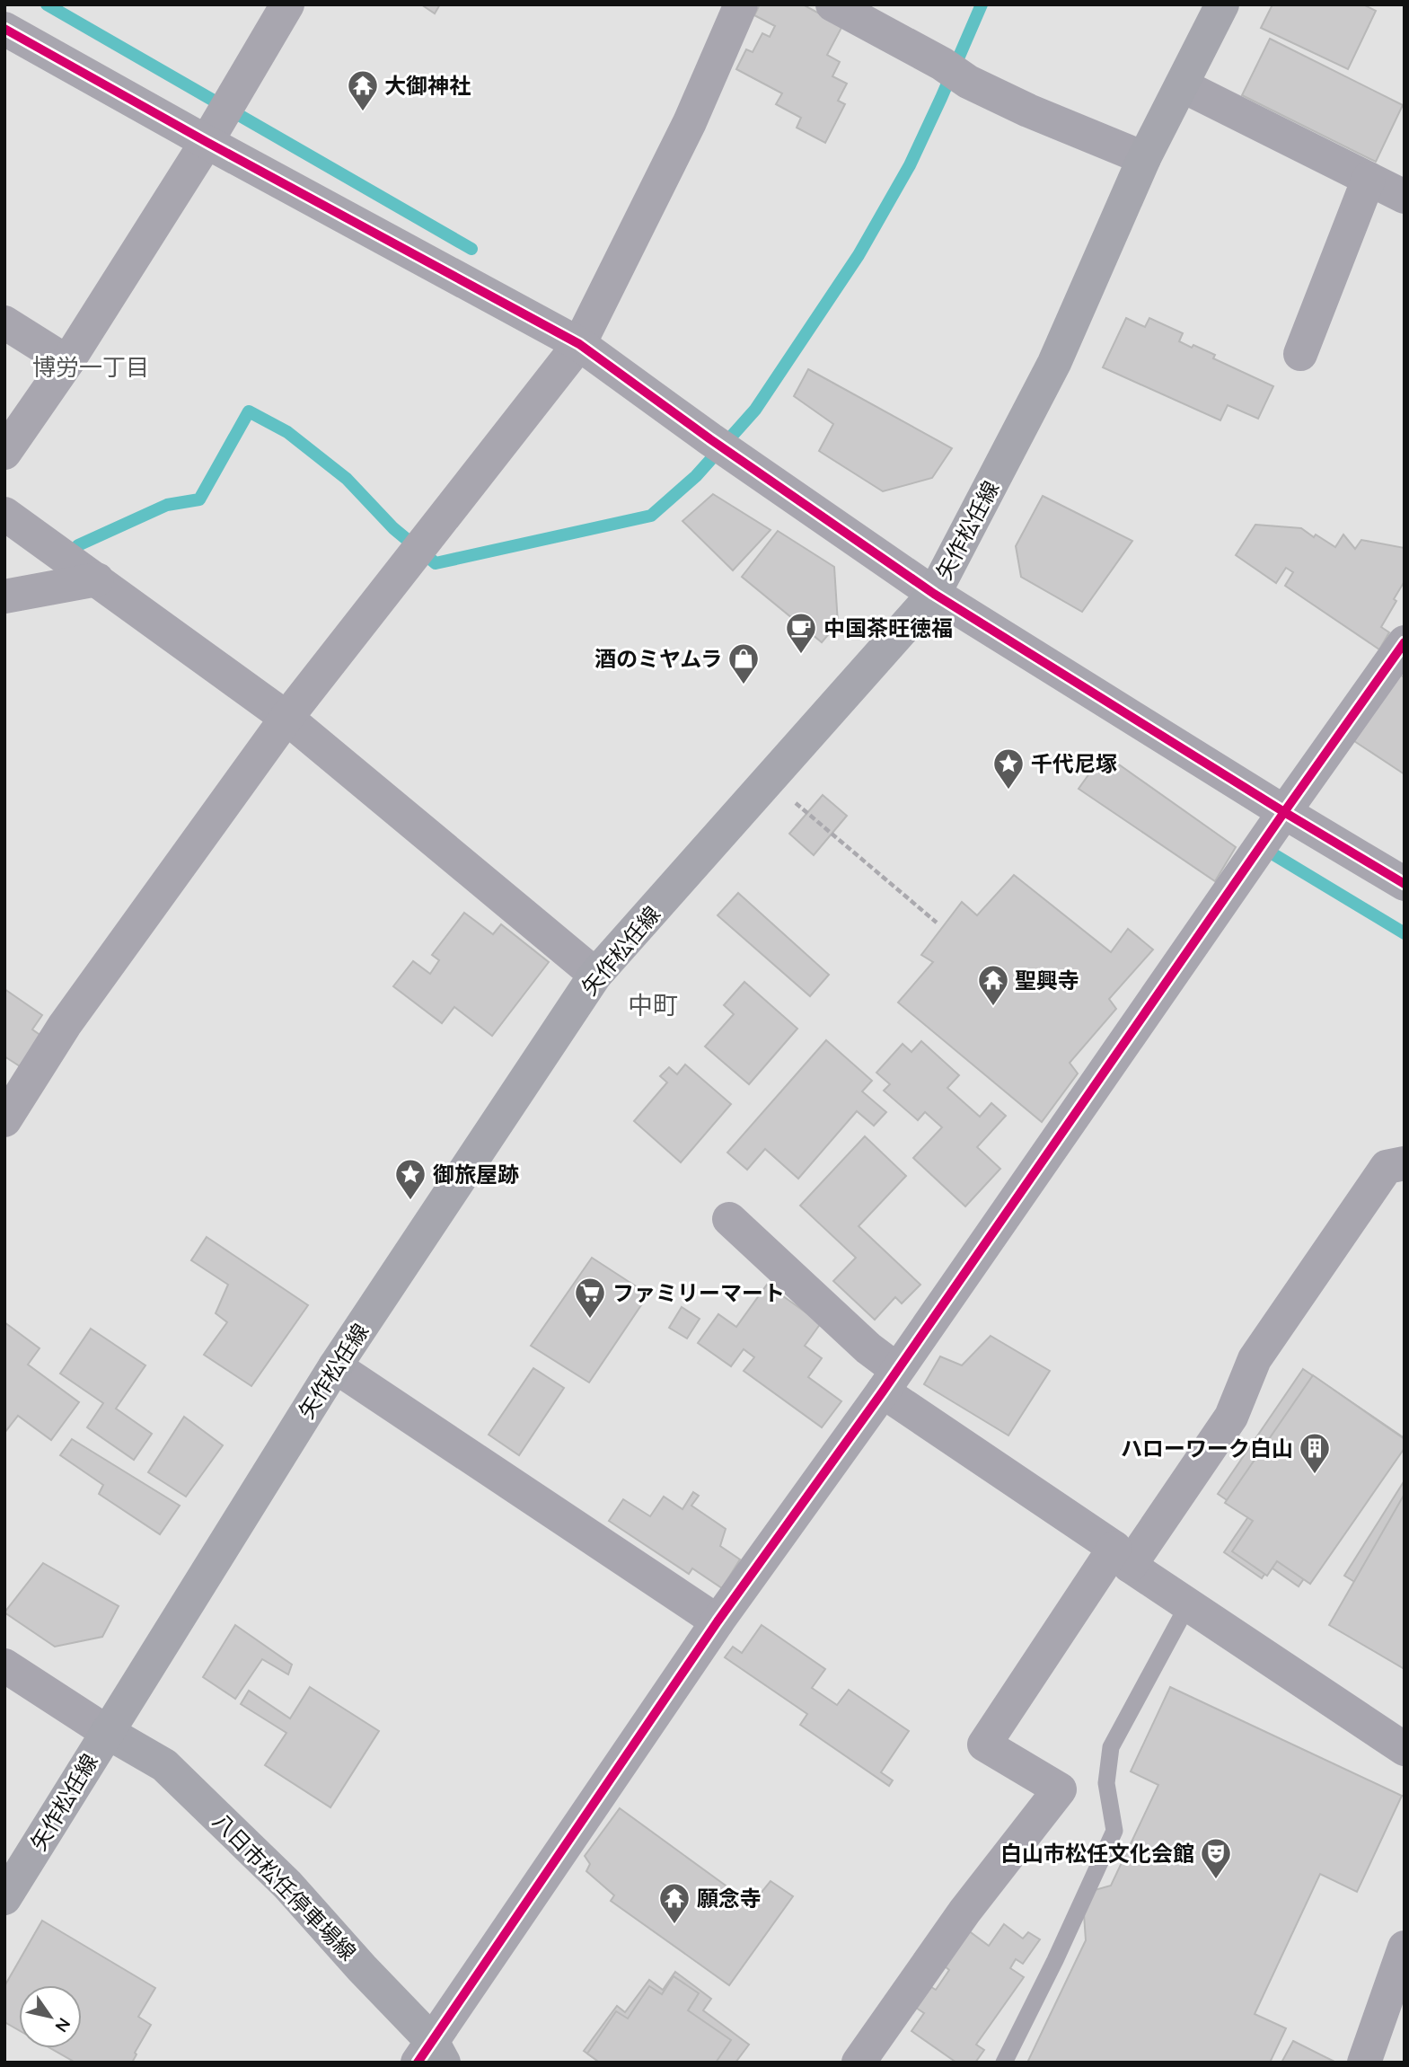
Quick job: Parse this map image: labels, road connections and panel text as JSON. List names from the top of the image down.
{
  "streets": {
    "main road": ["矢作松任線", "八日市松任停車場線"]
  },
  "crossings": [
    ["矢作松任線", "八日市松任停車場線"]
  ],
  "districts": ["博労一丁目", "中町"],
  "places": {
    "temple": ["大御神社", "聖興寺", "願念寺"],
    "cafe": ["中国茶旺徳福"],
    "shop": ["酒のミヤムラ"],
    "place": ["千代尼塚", "御旅屋跡"],
    "supermarket": ["ファミリーマート"],
    "building": ["ハローワーク白山"],
    "theatre": ["白山市松任文化会館"]
  },
  "north": "bottom right"
}
